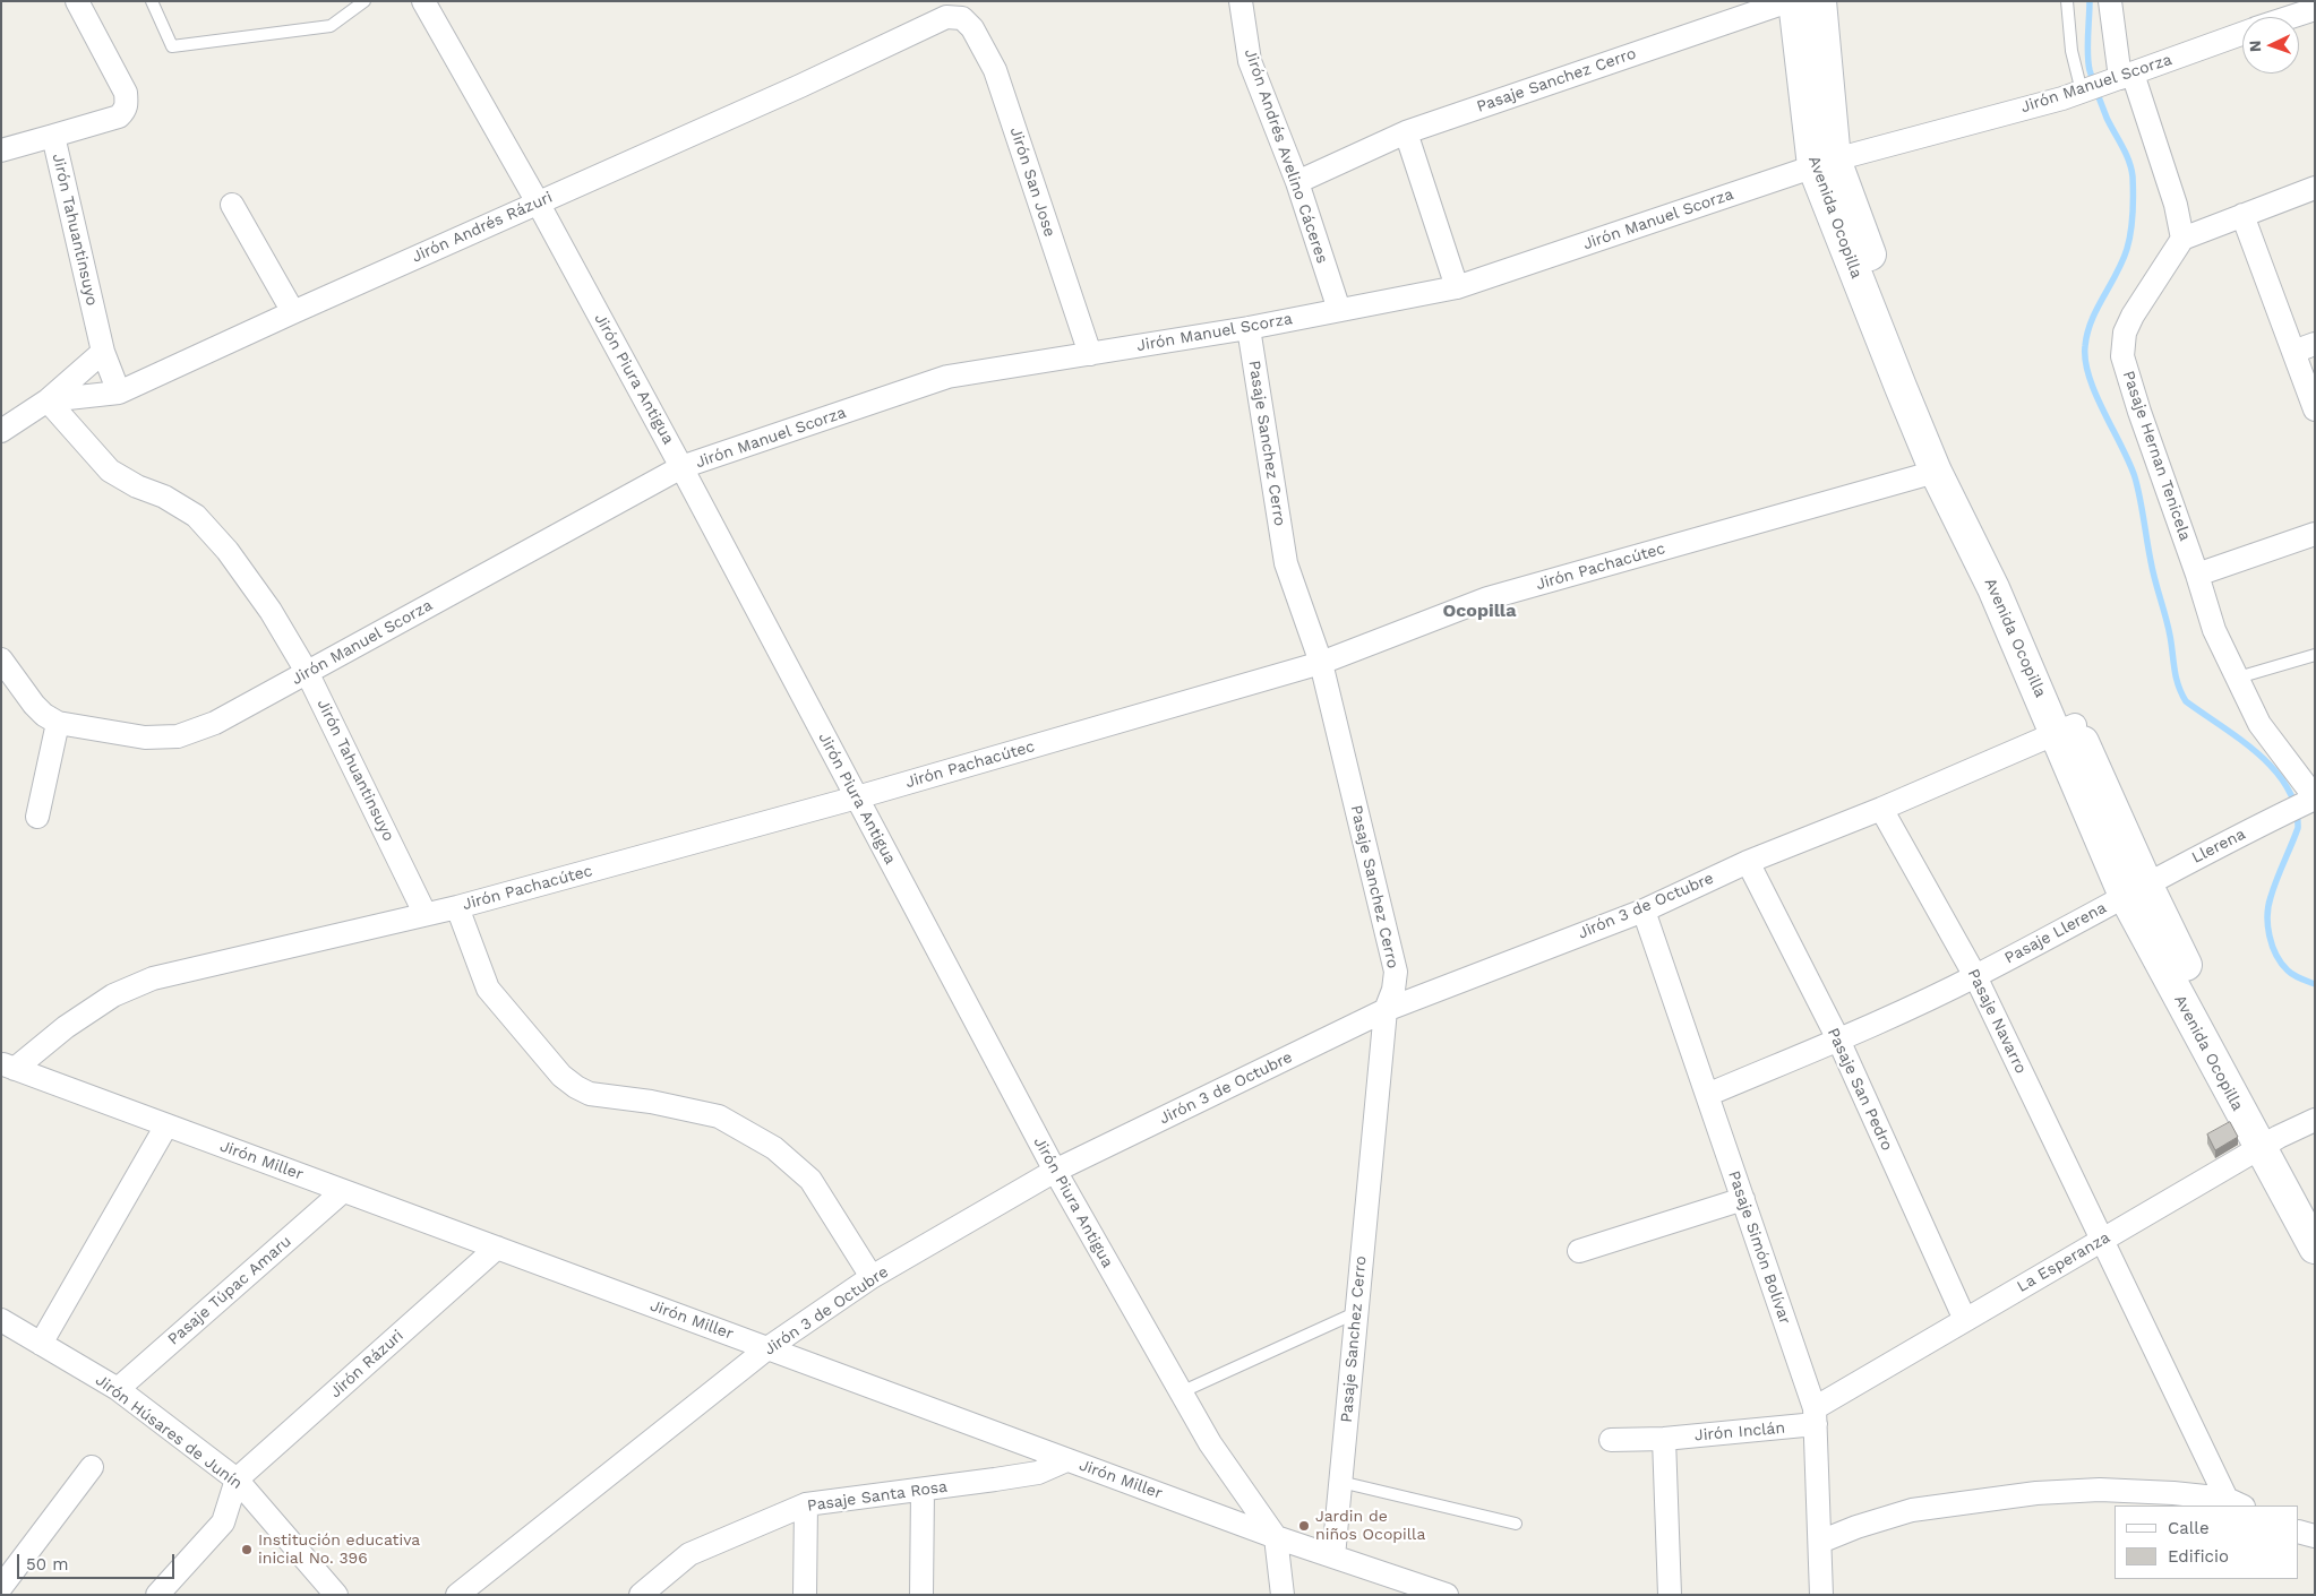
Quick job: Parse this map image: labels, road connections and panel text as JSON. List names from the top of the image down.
{
  "streets": {
    "street": [
      "Pasaje Sanchez Cerro",
      "Jirón Manuel Scorza",
      "Jirón Andrés Avelino Cáceres",
      "Jirón San Jose",
      "Avenida Ocopilla",
      "Jirón Andrés Rázuri",
      "Jirón Tahuantinsuyo",
      "Jirón Piura Antigua",
      "Pasaje Hernan Tenicela",
      "Jirón Pachacútec",
      "Llerena",
      "Jirón 3 de Octubre",
      "Pasaje Llerena",
      "Pasaje Navarro",
      "Pasaje San Pedro",
      "Jirón Miller",
      "Pasaje Simón Bolívar",
      "La Esperanza",
      "Pasaje Túpac Amaru",
      "Jirón Rázuri",
      "Jirón Húsares de Junín",
      "Jirón Inclán",
      "Pasaje Santa Rosa"
    ]
  },
  "crossings": [
    ["Pasaje Sanchez Cerro", "Jirón Manuel Scorza"],
    ["Pasaje Sanchez Cerro", "Jirón Andrés Avelino Cáceres"],
    ["Pasaje Sanchez Cerro", "Jirón Pachacútec"],
    ["Pasaje Sanchez Cerro", "Jirón 3 de Octubre"],
    ["Pasaje Sanchez Cerro", "Jirón Miller"],
    ["Jirón Manuel Scorza", "Jirón Andrés Avelino Cáceres"],
    ["Jirón Manuel Scorza", "Jirón San Jose"],
    ["Jirón Manuel Scorza", "Avenida Ocopilla"],
    ["Jirón Manuel Scorza", "Jirón Tahuantinsuyo"],
    ["Jirón Manuel Scorza", "Jirón Piura Antigua"],
    ["Jirón San Jose", "Jirón Andrés Rázuri"],
    ["Avenida Ocopilla", "Jirón Pachacútec"],
    ["Avenida Ocopilla", "Llerena"],
    ["Avenida Ocopilla", "Jirón 3 de Octubre"],
    ["Avenida Ocopilla", "Pasaje Llerena"],
    ["Avenida Ocopilla", "La Esperanza"],
    ["Jirón Andrés Rázuri", "Jirón Tahuantinsuyo"],
    ["Jirón Andrés Rázuri", "Jirón Piura Antigua"],
    ["Jirón Tahuantinsuyo", "Jirón Pachacútec"],
    ["Jirón Piura Antigua", "Jirón Pachacútec"],
    ["Jirón Piura Antigua", "Jirón 3 de Octubre"],
    ["Jirón Piura Antigua", "Jirón Miller"],
    ["Pasaje Hernan Tenicela", "Llerena"],
    ["Jirón Pachacútec", "Jirón Miller"],
    ["Llerena", "Pasaje Llerena"],
    ["Jirón 3 de Octubre", "Pasaje Navarro"],
    ["Jirón 3 de Octubre", "Pasaje San Pedro"],
    ["Jirón 3 de Octubre", "Jirón Miller"],
    ["Jirón 3 de Octubre", "Pasaje Simón Bolívar"],
    ["Pasaje Llerena", "Pasaje Navarro"],
    ["Pasaje Llerena", "Pasaje San Pedro"],
    ["Pasaje Llerena", "Pasaje Simón Bolívar"],
    ["Pasaje Navarro", "La Esperanza"],
    ["Pasaje San Pedro", "La Esperanza"],
    ["Jirón Miller", "Pasaje Túpac Amaru"],
    ["Jirón Miller", "Jirón Rázuri"],
    ["Jirón Miller", "Pasaje Santa Rosa"],
    ["Pasaje Simón Bolívar", "La Esperanza"],
    ["Pasaje Simón Bolívar", "Jirón Inclán"],
    ["La Esperanza", "Jirón Inclán"],
    ["Pasaje Túpac Amaru", "Jirón Húsares de Junín"],
    ["Jirón Rázuri", "Jirón Húsares de Junín"]
  ],
  "districts": ["Ocopilla"],
  "places": ["Jardin de niños Ocopilla", "Institución educativa inicial No. 396"],
  "legend": ["Calle", "Edificio"],
  "scale_bar": "50 m",
  "north": "left"
}
